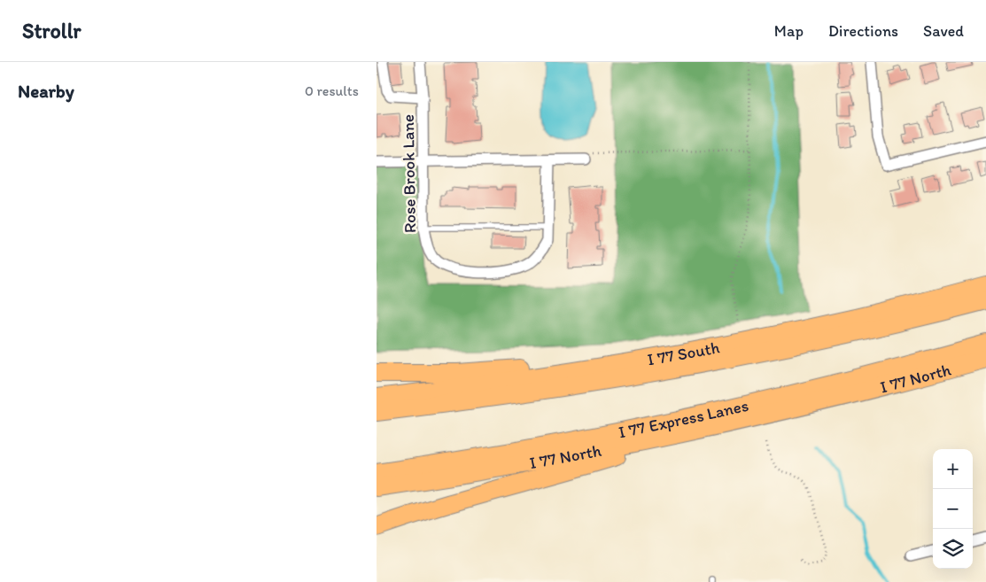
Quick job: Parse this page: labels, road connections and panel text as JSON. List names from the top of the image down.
{
  "streets": {
    "highway": ["I 77 South", "I 77 North", "I 77 Express Lanes"],
    "street": ["Rose Brook Lane"]
  },
  "page": {
    "header": "Strollr",
    "nav": ["Map", "Directions", "Saved"],
    "heading": ["Nearby", "0 results"],
    "map_buttons": ["+", "−"]
  }
}
